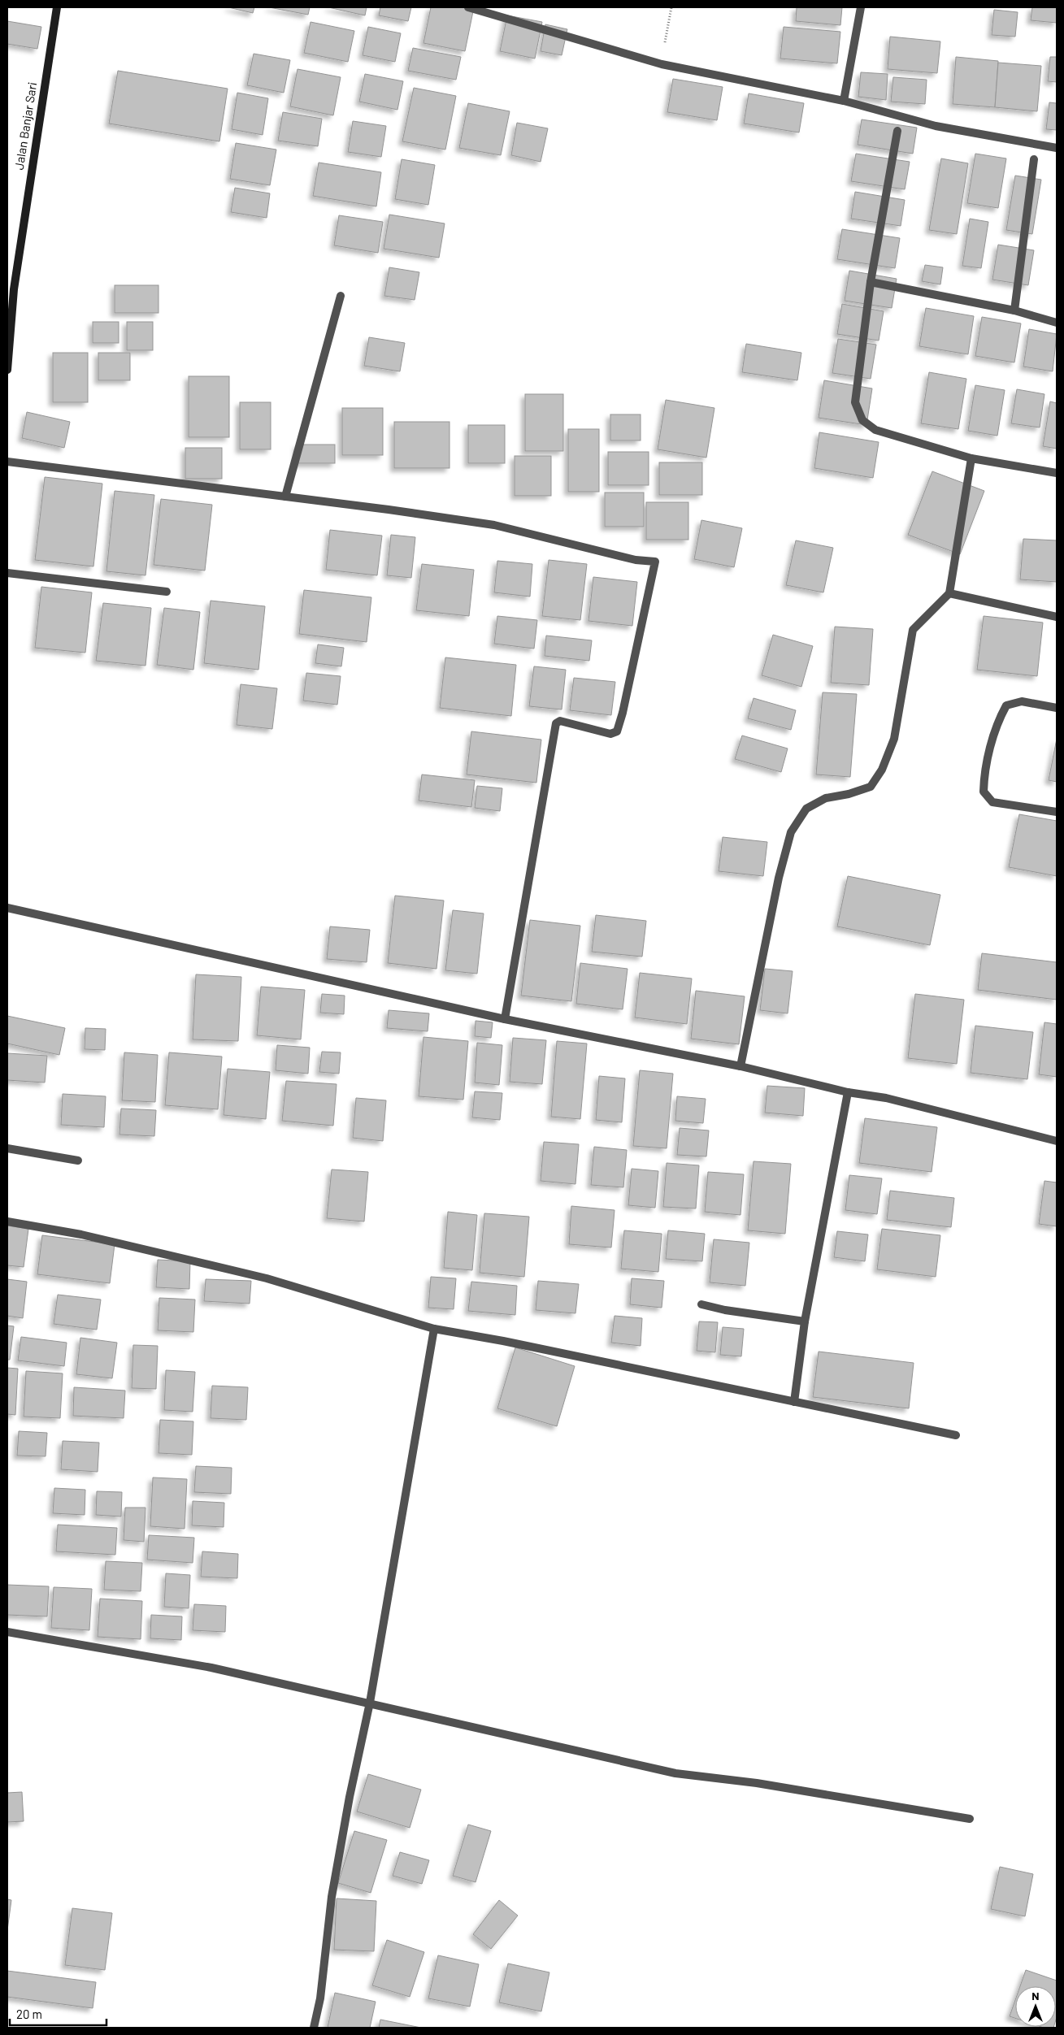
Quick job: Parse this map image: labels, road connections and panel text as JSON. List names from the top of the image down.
{
  "streets": {
    "street": ["Jalan Banjar Sari"]
  },
  "scale_bar": "20 m",
  "north": "top"
}
